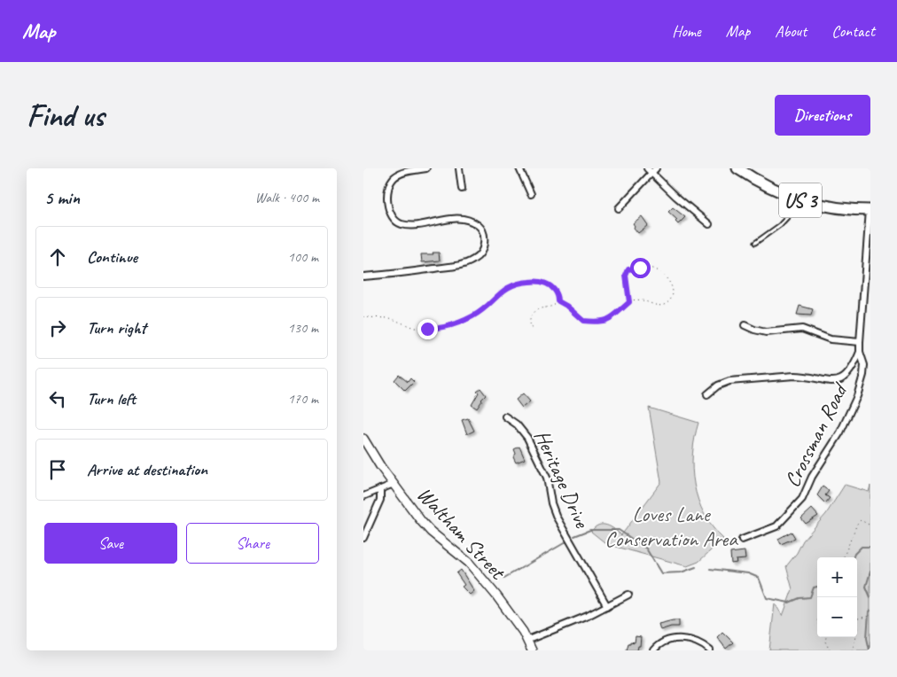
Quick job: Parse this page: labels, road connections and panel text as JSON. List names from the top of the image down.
{
  "streets": {
    "highway": ["US 3"],
    "street": ["Crossman Road", "Heritage Drive", "Waltham Street"]
  },
  "crossings": [
    ["US 3", "Crossman Road"]
  ],
  "parks": ["Loves Lane Conservation Area"],
  "page": {
    "header": "Map",
    "nav": [
      "Home",
      "Map",
      "About",
      "Contact"
    ],
    "buttons": [
      "Directions",
      ["Save", "Share"]
    ],
    "title": "Find us",
    "heading": ["5 min", "Walk · 400 m"],
    "list": [
      ["Continue", "100 m"],
      ["Turn right", "130 m"],
      ["Turn left", "170 m"],
      "Arrive at destination"
    ],
    "map_buttons": ["+", "−"]
  }
}
